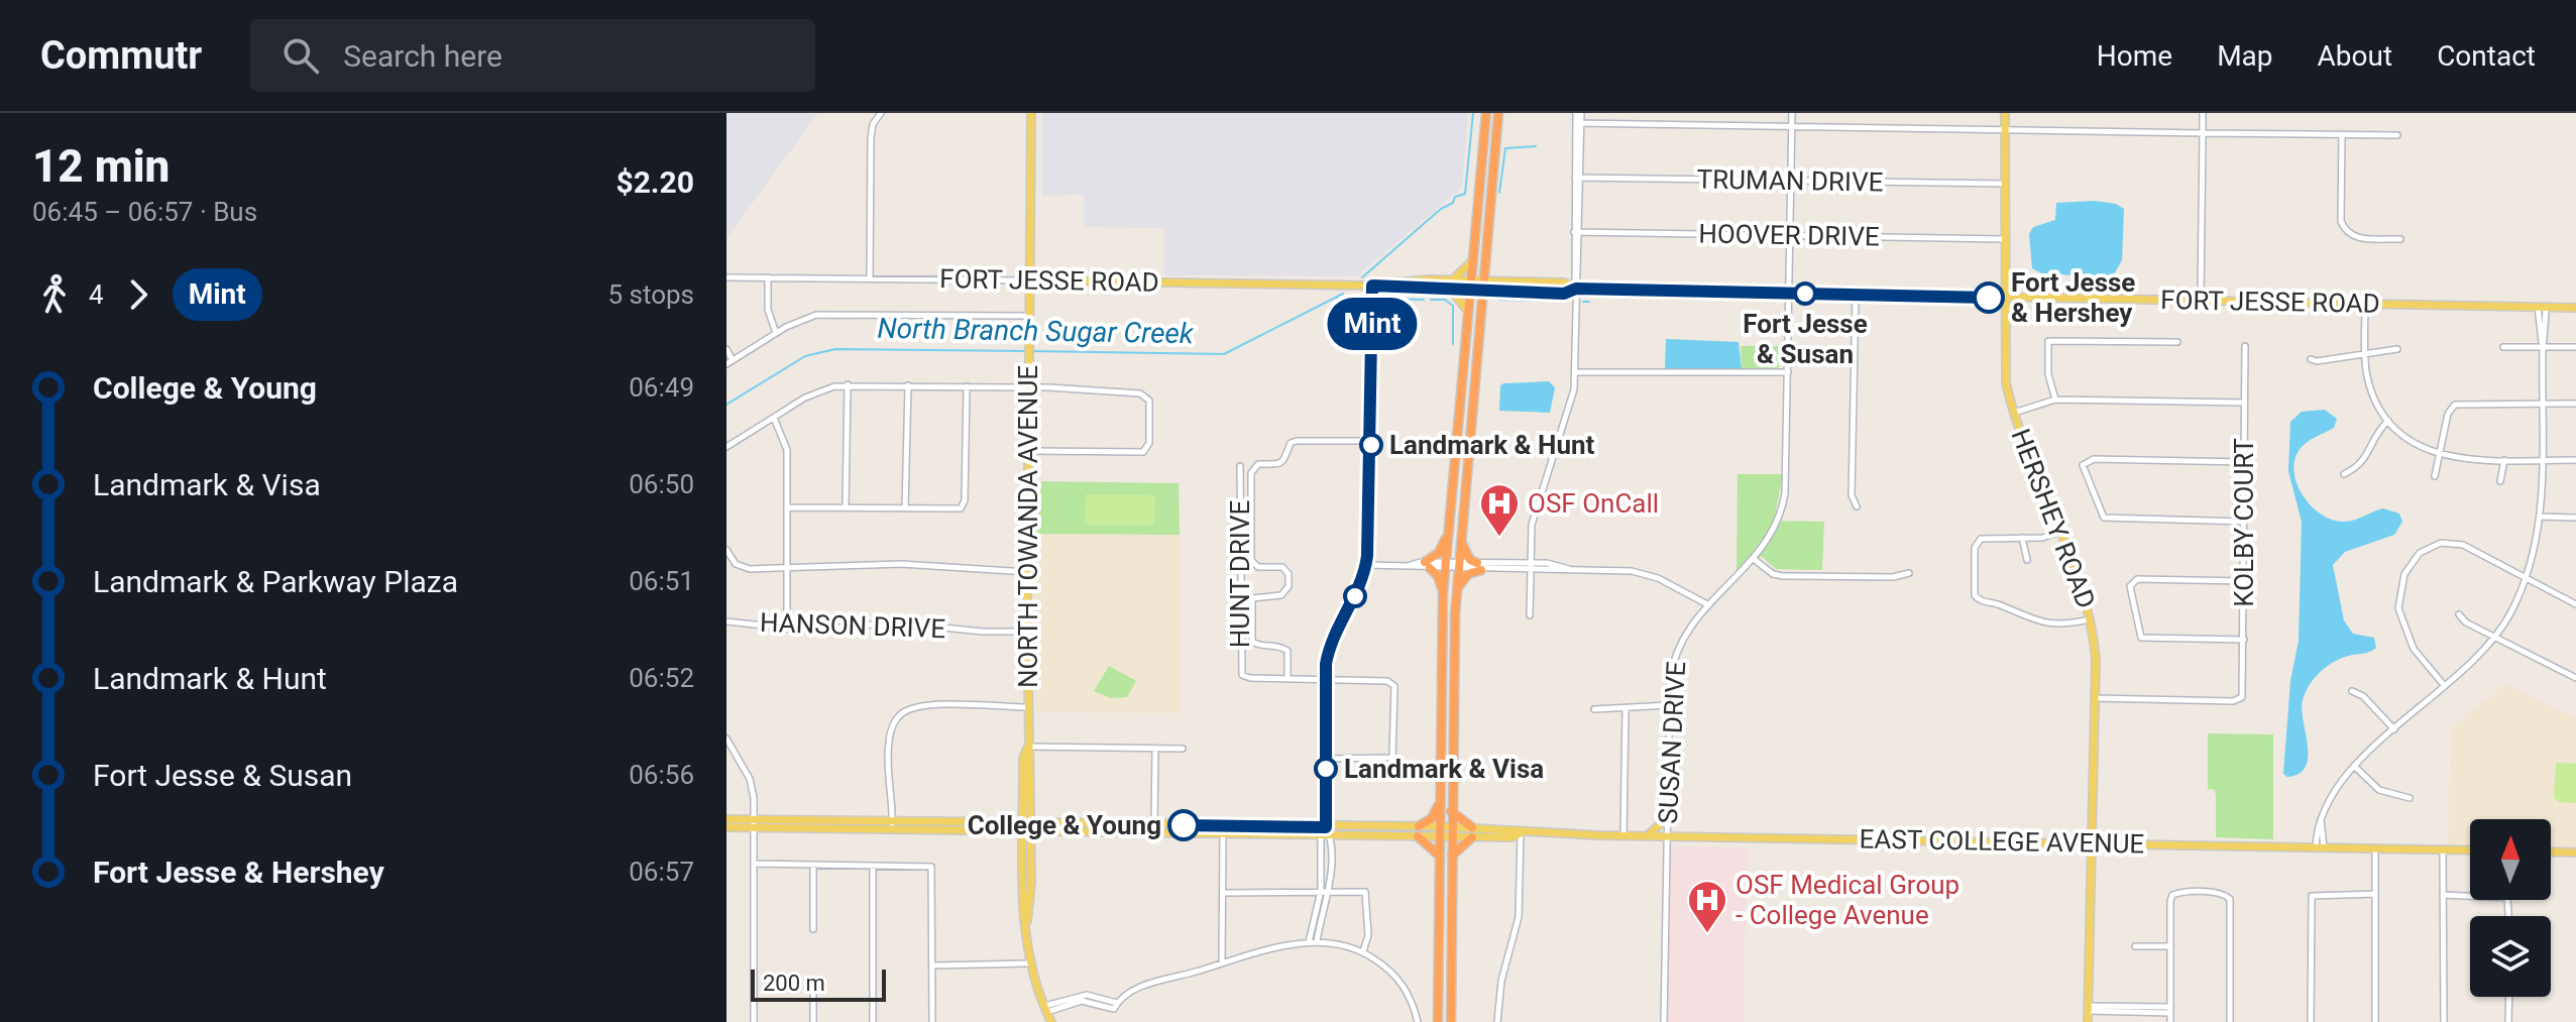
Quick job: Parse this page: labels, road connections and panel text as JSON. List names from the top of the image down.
{
  "streets": {
    "main road": [
      "FORT JESSE ROAD",
      "HERSHEY ROAD",
      "NORTH TOWANDA AVENUE",
      "EAST COLLEGE AVENUE"
    ],
    "street": [
      "TRUMAN DRIVE",
      "HOOVER DRIVE",
      "KOLBY COURT",
      "HUNT DRIVE",
      "HANSON DRIVE",
      "SUSAN DRIVE"
    ]
  },
  "crossings": [
    ["TRUMAN DRIVE", "HERSHEY ROAD"],
    ["TRUMAN DRIVE", "SUSAN DRIVE"],
    ["HOOVER DRIVE", "HERSHEY ROAD"],
    ["HOOVER DRIVE", "SUSAN DRIVE"],
    ["FORT JESSE ROAD", "HERSHEY ROAD"],
    ["FORT JESSE ROAD", "NORTH TOWANDA AVENUE"],
    ["FORT JESSE ROAD", "SUSAN DRIVE"],
    ["HERSHEY ROAD", "KOLBY COURT"],
    ["HERSHEY ROAD", "EAST COLLEGE AVENUE"],
    ["NORTH TOWANDA AVENUE", "HANSON DRIVE"],
    ["NORTH TOWANDA AVENUE", "EAST COLLEGE AVENUE"],
    ["SUSAN DRIVE", "EAST COLLEGE AVENUE"]
  ],
  "water": ["North Branch Sugar Creek"],
  "places": {
    "other": [
      "Fort Jesse & Susan",
      "Fort Jesse & Hershey",
      "Landmark & Hunt",
      "Landmark & Visa",
      "College & Young"
    ],
    "hospital": ["OSF OnCall", "OSF Medical Group - College Avenue"]
  },
  "lines": ["bus line Mint"],
  "scale_bar": "200 m",
  "north": "top",
  "page": {
    "header": "Commutr",
    "search": "Search here",
    "nav": [
      "Home",
      "Map",
      "About",
      "Contact"
    ],
    "heading": ["12 min", "06:45 – 06:57 · Bus", "$2.20"],
    "on_map": "Mint",
    "legs": ["4", "Mint", "5 stops"],
    "list": [
      {
        "name": "College & Young",
        "value": "06:49"
      },
      {
        "name": "Landmark & Visa",
        "value": "06:50"
      },
      {
        "name": "Landmark & Parkway Plaza",
        "value": "06:51"
      },
      {
        "name": "Landmark & Hunt",
        "value": "06:52"
      },
      {
        "name": "Fort Jesse & Susan",
        "value": "06:56"
      },
      {
        "name": "Fort Jesse & Hershey",
        "value": "06:57"
      }
    ],
    "scale": "200 m"
  }
}
